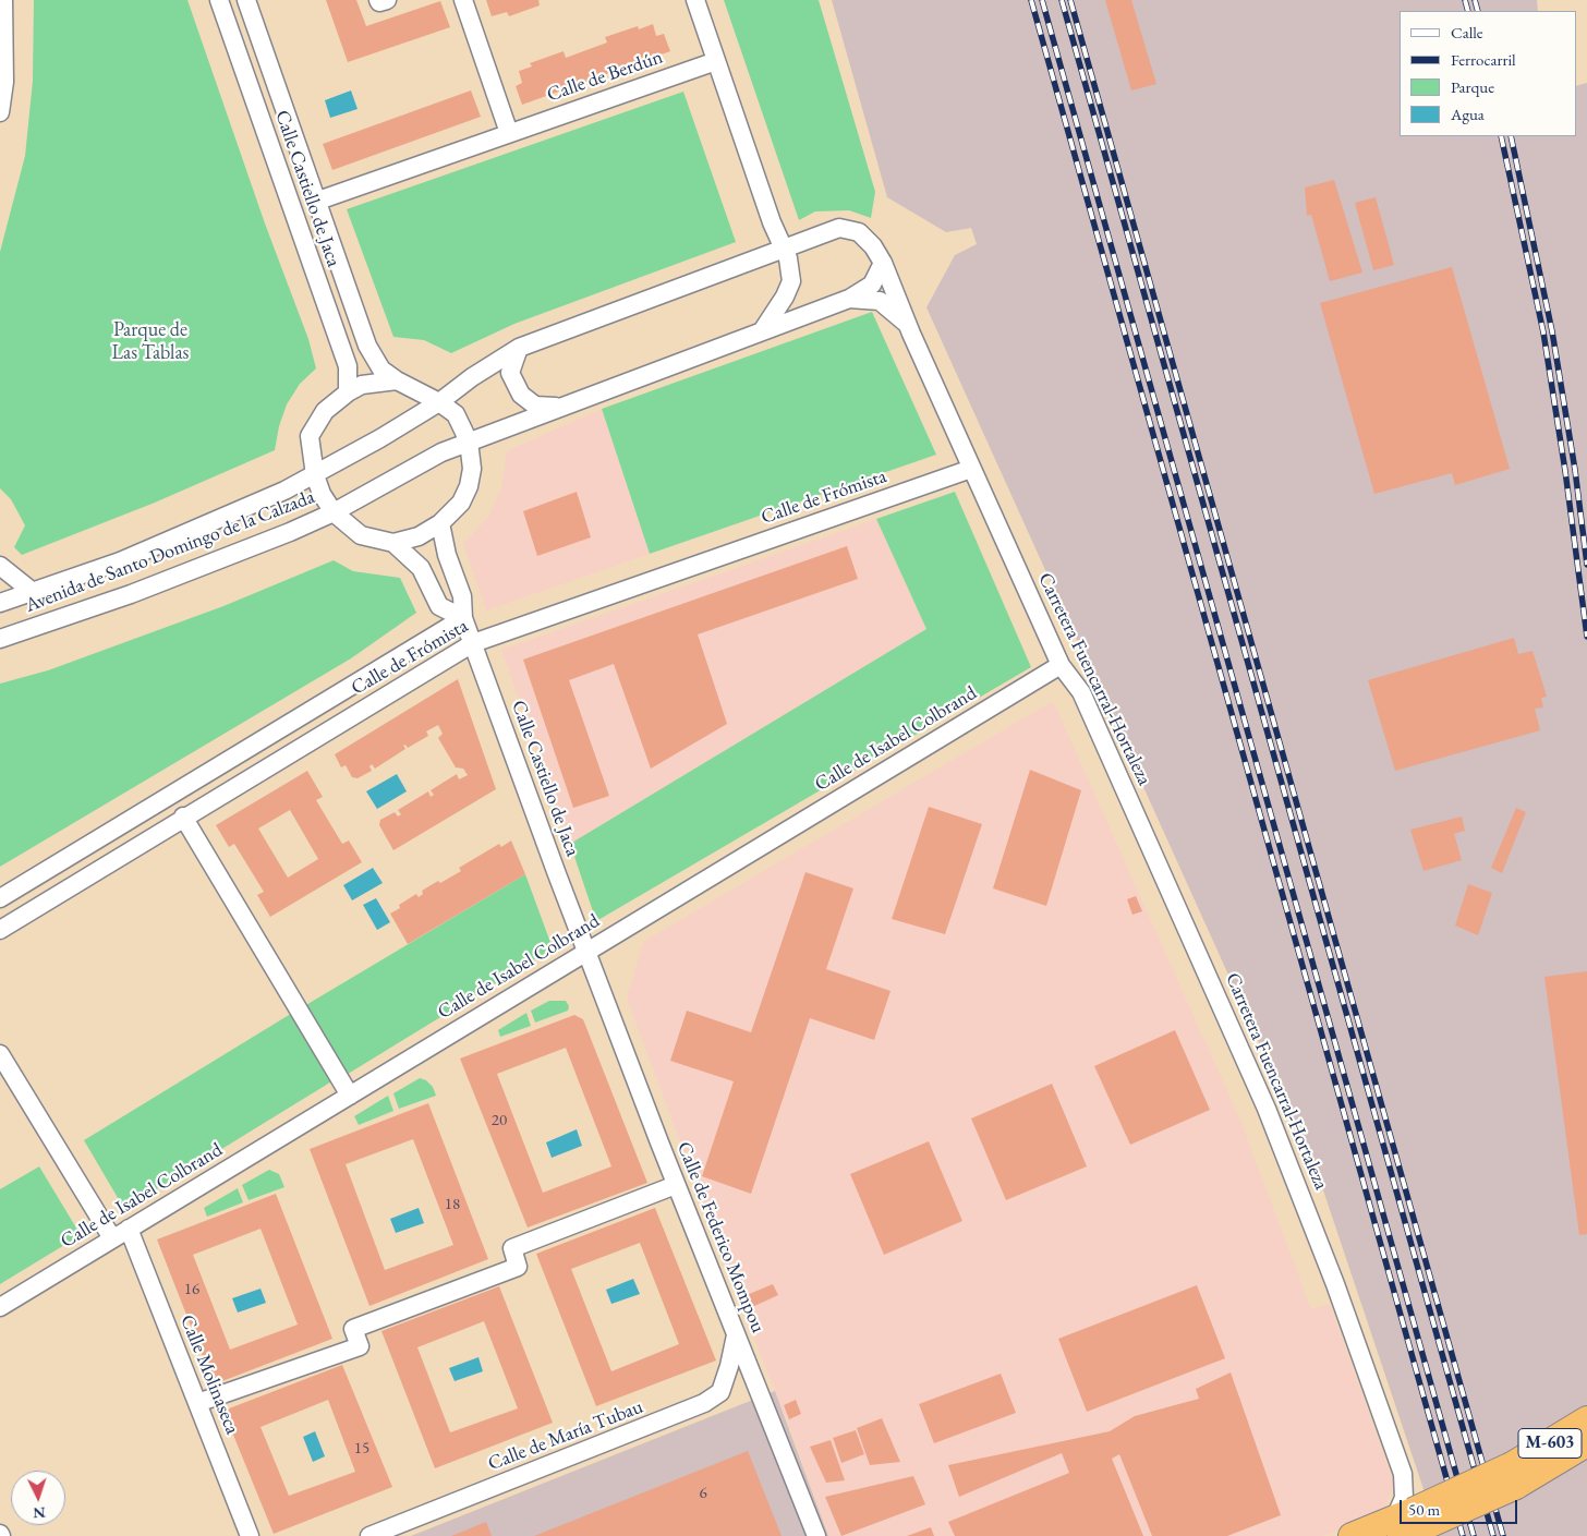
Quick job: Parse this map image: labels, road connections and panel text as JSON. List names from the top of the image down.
{
  "streets": {
    "highway": ["M-603"],
    "street": [
      "Calle de Berdún",
      "Calle Castiello de Jaca",
      "Calle de Frómista",
      "Avenida de Santo Domingo de la Calzada",
      "Carretera Fuencarral-Hortaleza",
      "Calle de Isabel Colbrand",
      "Calle de Federico Mompou",
      "Calle Molinaseca",
      "Calle de María Tubau"
    ]
  },
  "crossings": [
    ["Calle de Berdún", "Calle Castiello de Jaca"],
    ["Calle Castiello de Jaca", "Calle de Frómista"],
    ["Calle Castiello de Jaca", "Avenida de Santo Domingo de la Calzada"],
    ["Calle Castiello de Jaca", "Calle de Isabel Colbrand"],
    ["Calle Castiello de Jaca", "Calle de Federico Mompou"],
    ["Calle de Frómista", "Carretera Fuencarral-Hortaleza"],
    ["Avenida de Santo Domingo de la Calzada", "Carretera Fuencarral-Hortaleza"],
    ["Carretera Fuencarral-Hortaleza", "Calle de Isabel Colbrand"],
    ["Carretera Fuencarral-Hortaleza", "M-603"],
    ["Calle de Isabel Colbrand", "Calle de Federico Mompou"],
    ["Calle de Isabel Colbrand", "Calle Molinaseca"],
    ["Calle de Federico Mompou", "Calle de María Tubau"]
  ],
  "parks": ["Parque de Las Tablas"],
  "house_numbers": [
    "20",
    "18",
    "16",
    "15",
    "6"
  ],
  "legend": [
    "Calle",
    "Ferrocarril",
    "Parque",
    "Agua"
  ],
  "scale_bar": "50 m",
  "north": "bottom"
}
